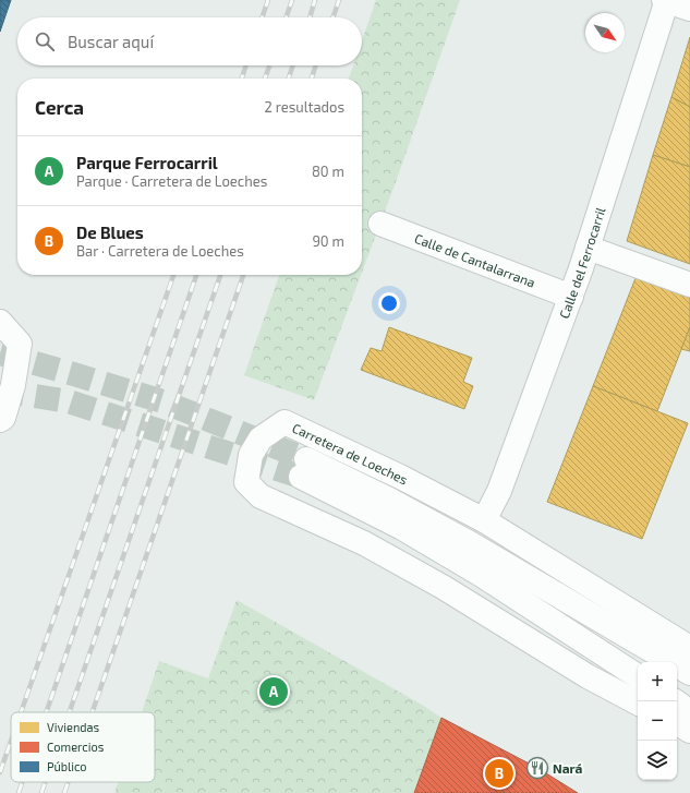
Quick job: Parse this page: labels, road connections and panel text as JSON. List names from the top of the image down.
{
  "streets": {
    "street": ["Calle de Cantalarrana", "Calle del Ferrocarril", "Carretera de Loeches"]
  },
  "crossings": [
    ["Calle de Cantalarrana", "Calle del Ferrocarril"],
    ["Calle del Ferrocarril", "Carretera de Loeches"]
  ],
  "places": {
    "restaurant": ["Nará"]
  },
  "legend": ["Viviendas", "Comercios", "Público"],
  "north": "bottom right",
  "page": {
    "search": "Buscar aquí",
    "heading": ["Cerca", "2 resultados"],
    "list": [
      {
        "mark": "A",
        "name": "Parque Ferrocarril",
        "note": "Parque · Carretera de Loeches",
        "value": "80 m"
      },
      {
        "mark": "B",
        "name": "De Blues",
        "note": "Bar · Carretera de Loeches",
        "value": "90 m"
      }
    ],
    "map_buttons": ["+", "−"],
    "pins": ["A", "B"]
  }
}
